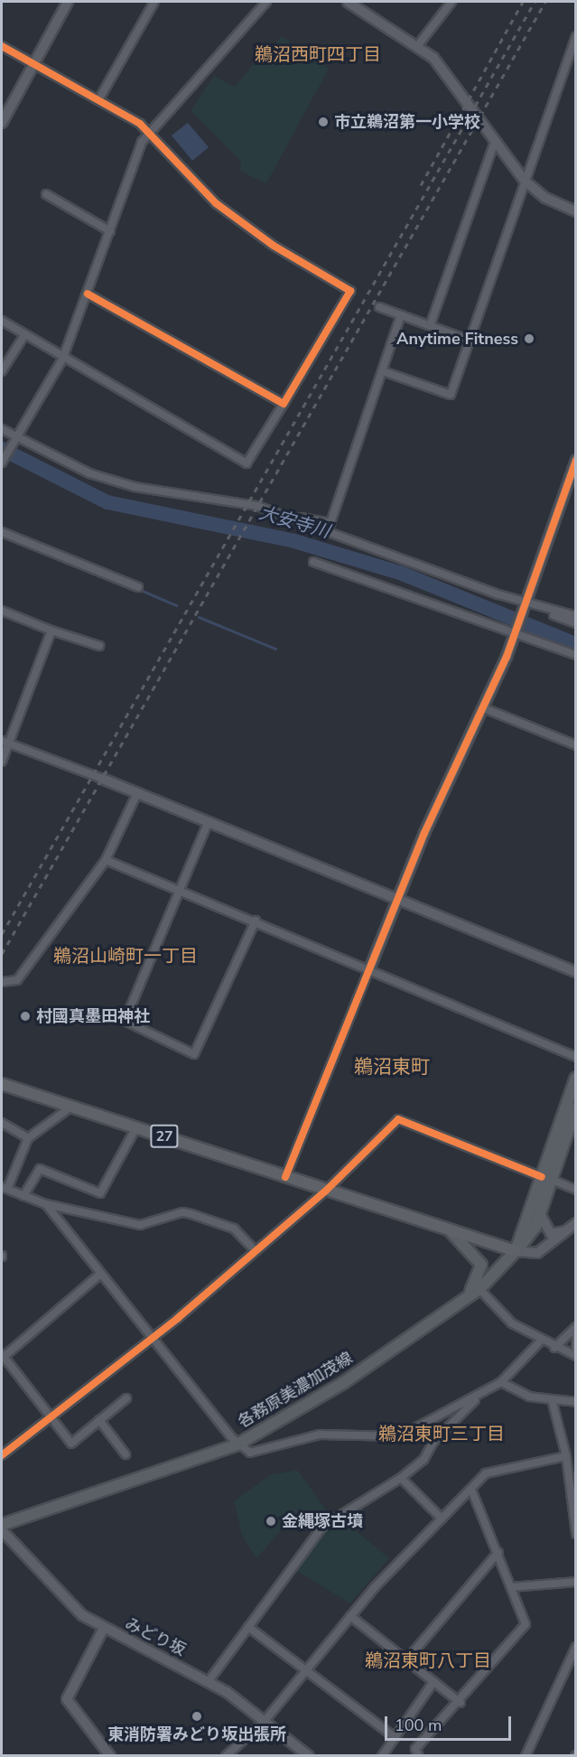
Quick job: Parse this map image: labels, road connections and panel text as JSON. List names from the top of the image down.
{
  "streets": {
    "main road": ["27", "各務原美濃加茂線"],
    "street": ["みどり坂"]
  },
  "crossings": [
    ["27", "各務原美濃加茂線"]
  ],
  "districts": [
    "鵜沼西町四丁目",
    "鵜沼山崎町一丁目",
    "鵜沼東町",
    "鵜沼東町三丁目",
    "鵜沼東町八丁目"
  ],
  "water": ["大安寺川"],
  "places": [
    "市立鵜沼第一小学校",
    "Anytime Fitness",
    "村國真墨田神社",
    "金縄塚古墳",
    "東消防署みどり坂出張所"
  ],
  "scale_bar": "100 m"
}
